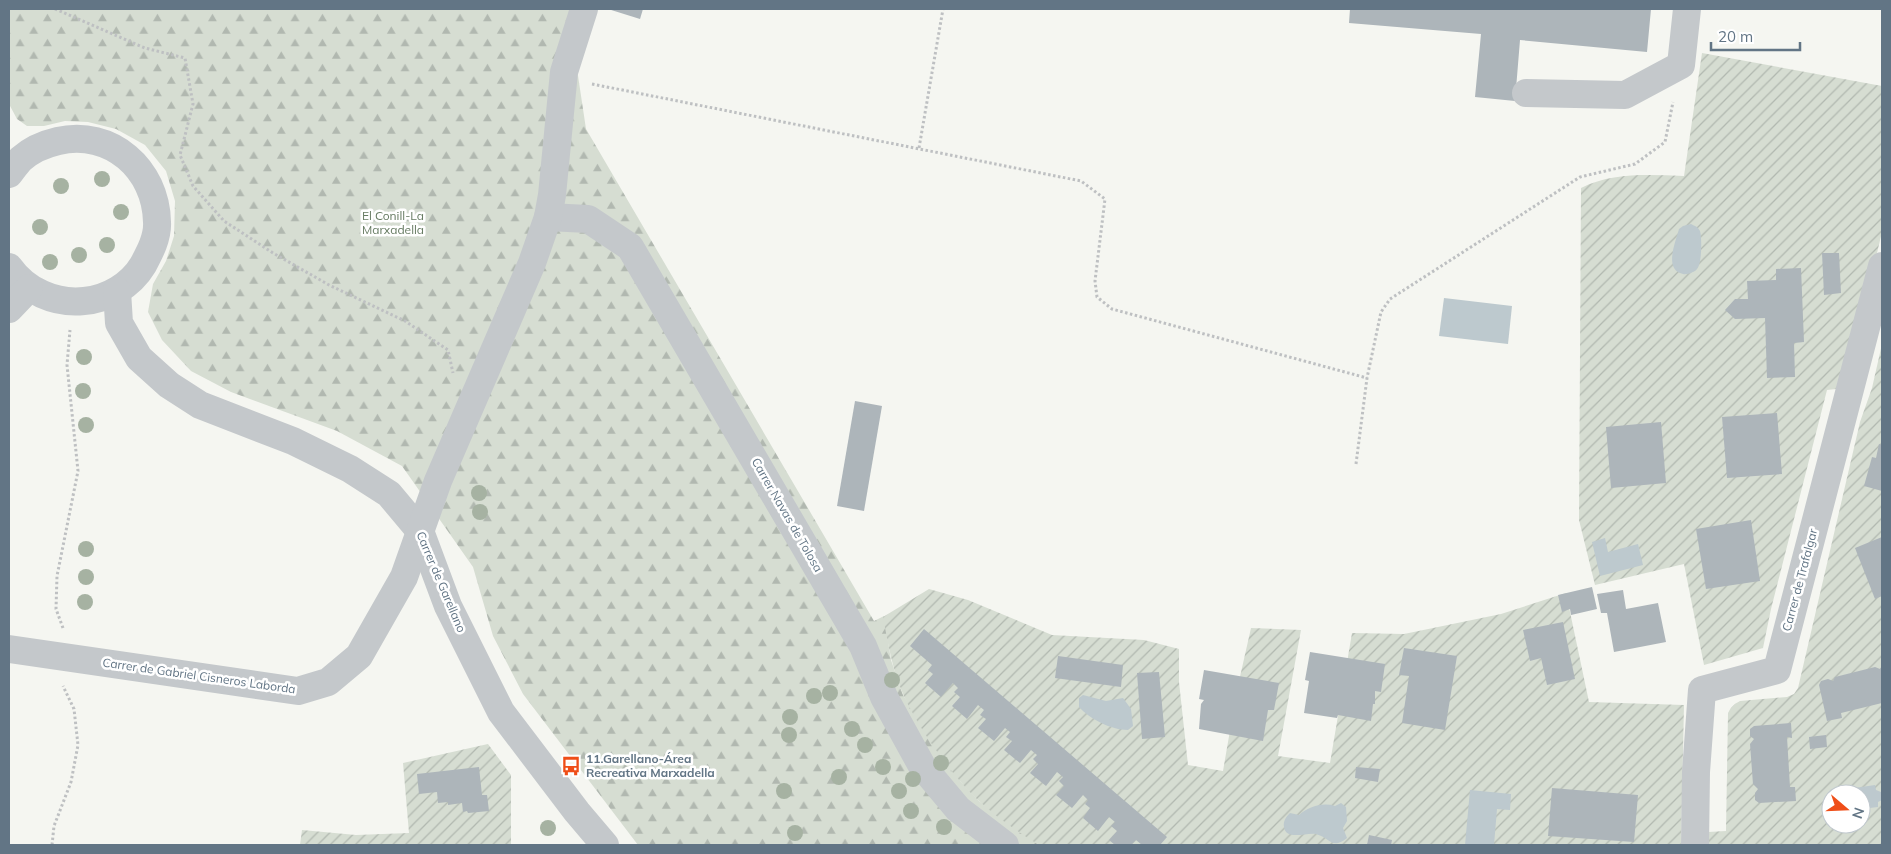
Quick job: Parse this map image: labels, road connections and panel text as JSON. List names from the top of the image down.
{
  "streets": {
    "street": [
      "Carrer Navas de Tolosa",
      "Carrer de Trafalgar",
      "Carrer de Garellano",
      "Carrer de Gabriel Cisneros Laborda"
    ]
  },
  "crossings": [
    ["Carrer Navas de Tolosa", "Carrer de Gabriel Cisneros Laborda"],
    ["Carrer de Garellano", "Carrer de Gabriel Cisneros Laborda"]
  ],
  "parks": ["El Conill-La Marxadella"],
  "places": {
    "bus stop": ["11.Garellano-Área Recreativa Marxadella"]
  },
  "scale_bar": "20 m",
  "north": "right"
}
